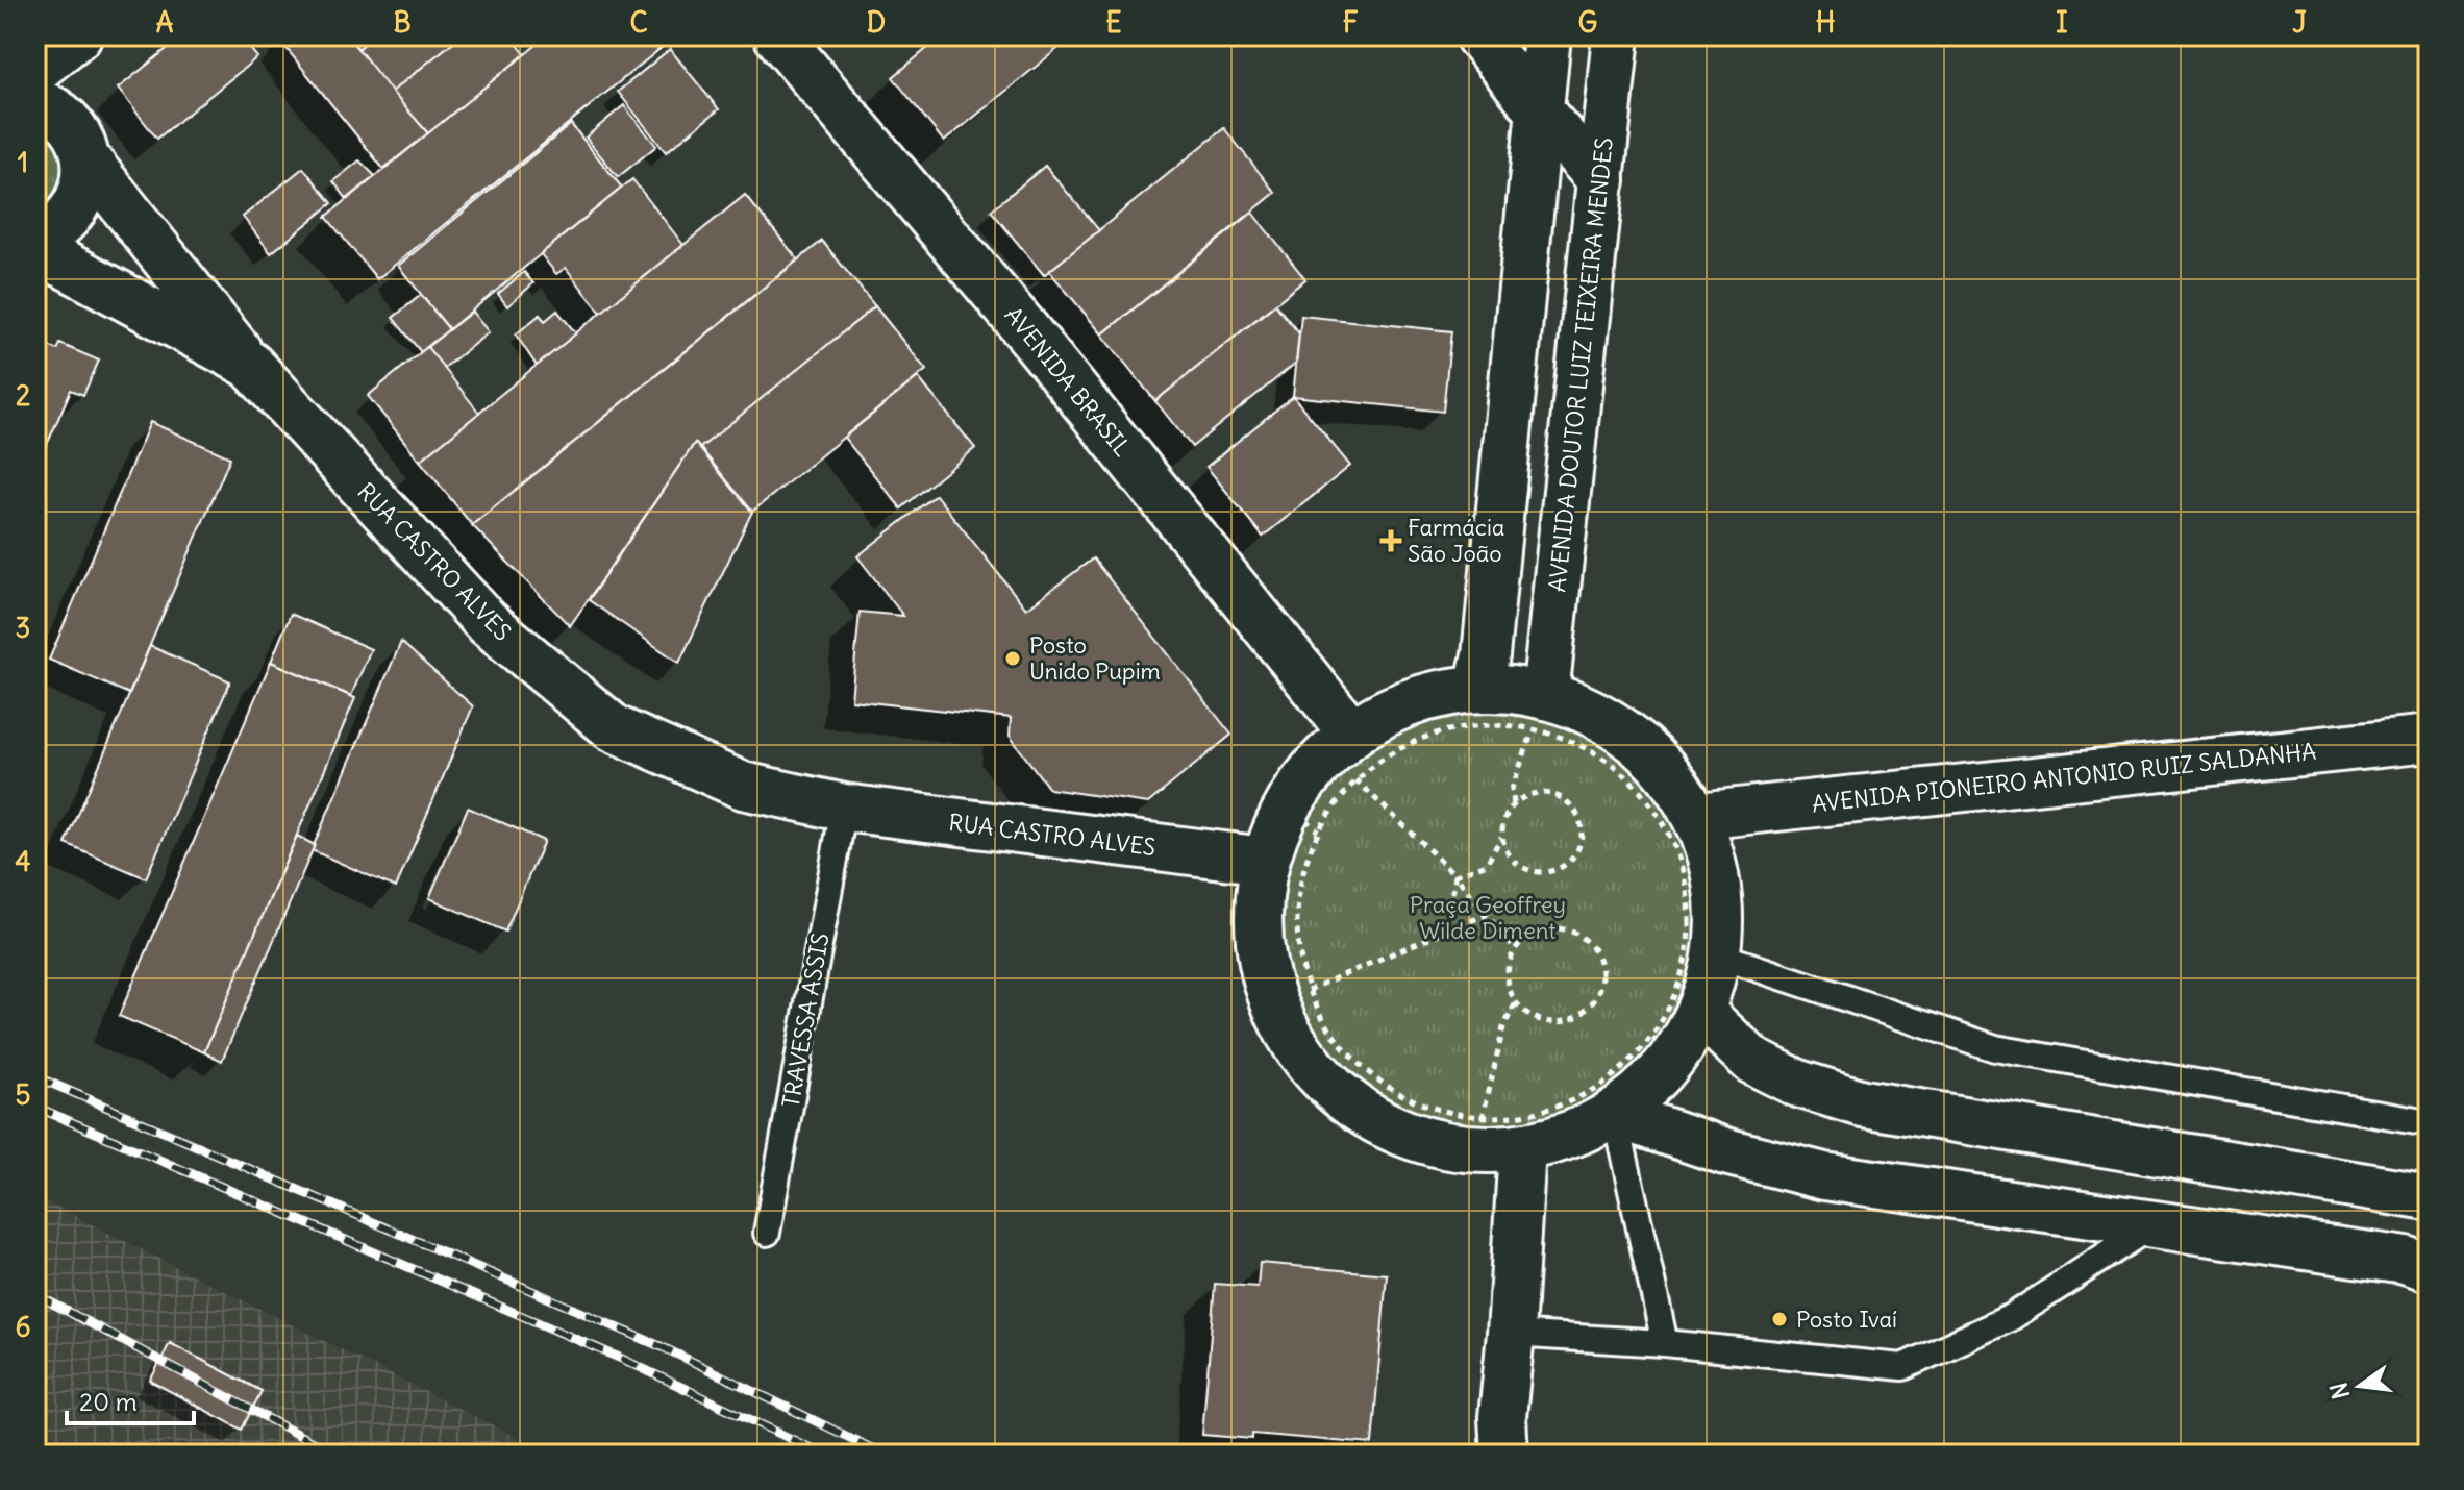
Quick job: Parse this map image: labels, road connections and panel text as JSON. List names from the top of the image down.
{
  "streets": {
    "main road": [
      "AVENIDA DOUTOR LUIZ TEIXEIRA MENDES",
      "AVENIDA BRASIL",
      "RUA CASTRO ALVES",
      "AVENIDA PIONEIRO ANTONIO RUIZ SALDANHA"
    ],
    "lane": ["TRAVESSA ASSIS"]
  },
  "crossings": [
    ["RUA CASTRO ALVES", "TRAVESSA ASSIS"]
  ],
  "parks": ["Praça Geoffrey Wilde Diment"],
  "places": {
    "health": ["Farmácia São João"],
    "other": ["Posto Unido Pupim", "Posto Ivaí"]
  },
  "scale_bar": "20 m",
  "north": "left",
  "grid": {
    "columns": [
      "A",
      "B",
      "C",
      "D",
      "E",
      "F",
      "G",
      "H",
      "I",
      "J"
    ],
    "rows": [
      "1",
      "2",
      "3",
      "4",
      "5",
      "6"
    ]
  }
}
